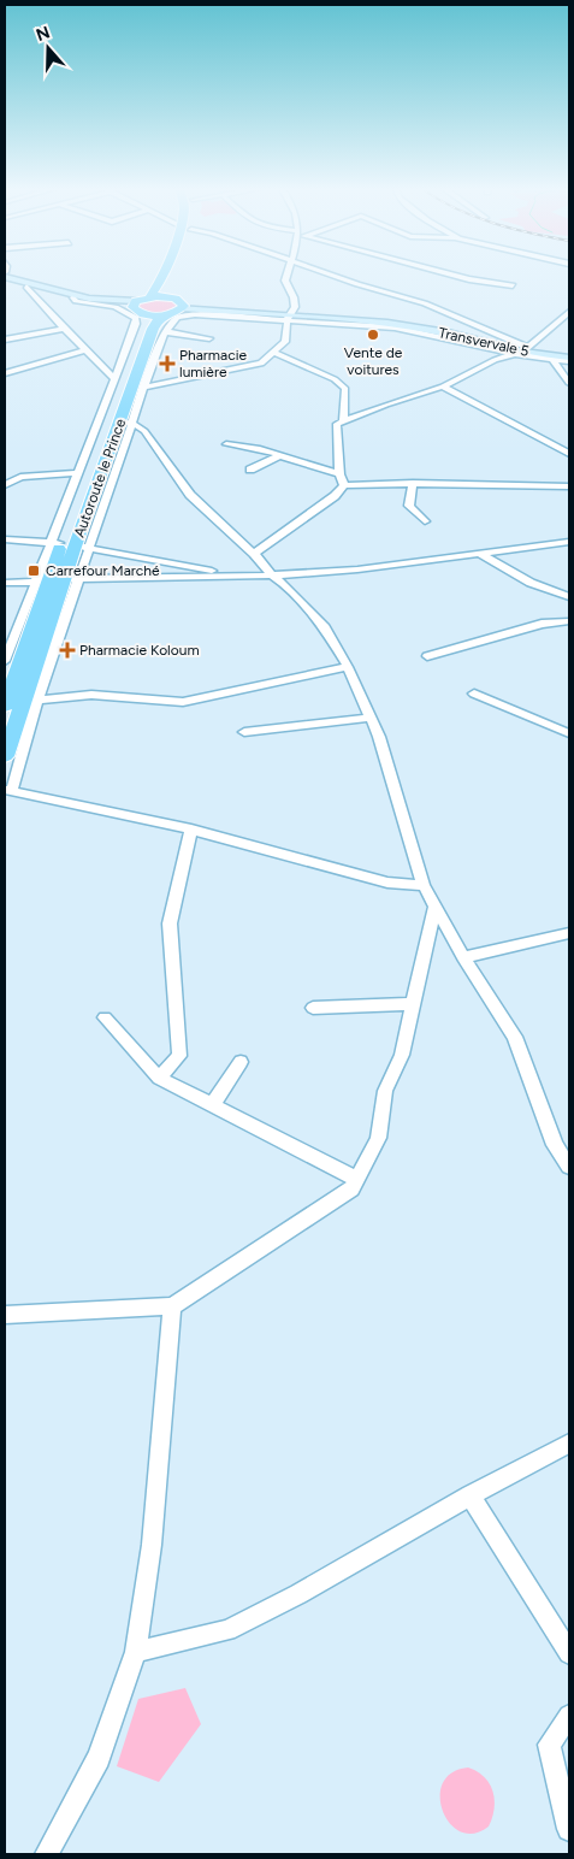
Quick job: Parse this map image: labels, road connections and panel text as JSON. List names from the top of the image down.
{
  "streets": {
    "main road": ["Transvervale 5", "Autoroute le Prince"]
  },
  "crossings": [
    ["Transvervale 5", "Autoroute le Prince"]
  ],
  "places": {
    "other": ["Vente de voitures"],
    "health": ["Pharmacie lumière", "Pharmacie Koloum"],
    "transit": ["Carrefour Marché"]
  },
  "north": "top"
}
